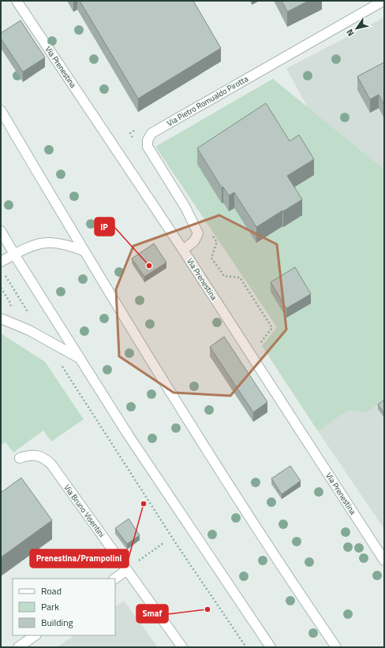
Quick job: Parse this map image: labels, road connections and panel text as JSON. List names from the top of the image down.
{
  "streets": {
    "street": ["Via Prenestina", "Via Pietro Romualdo Pirotta", "Via Bruno Visentini"]
  },
  "crossings": [
    ["Via Prenestina", "Via Pietro Romualdo Pirotta"]
  ],
  "places": ["IP", "Prenestina/Prampolini", "Smaf"],
  "legend": ["Road", "Park", "Building"],
  "north": "bottom left"
}
